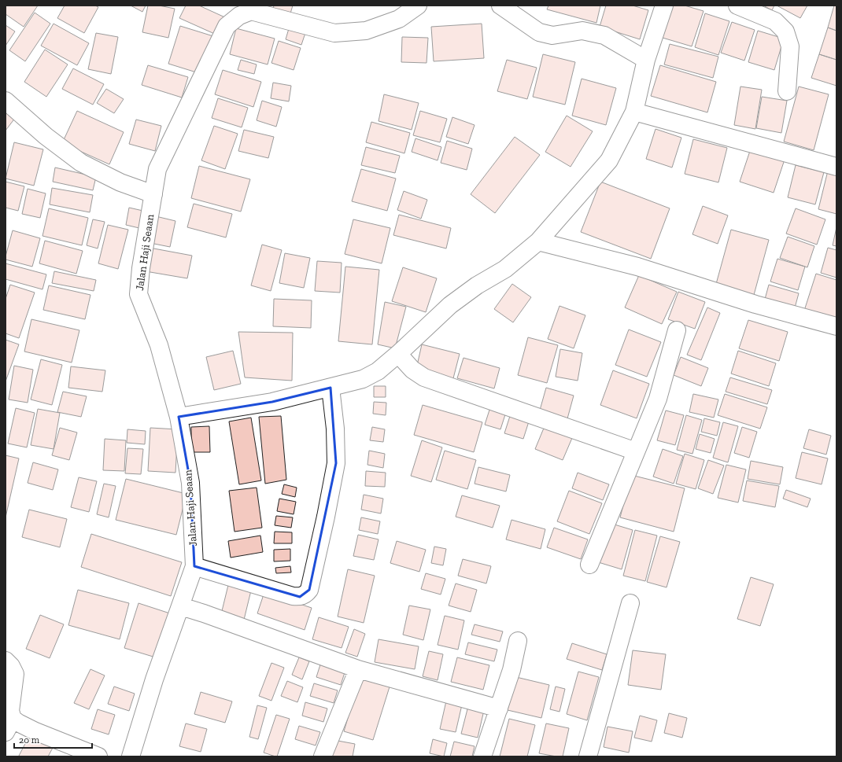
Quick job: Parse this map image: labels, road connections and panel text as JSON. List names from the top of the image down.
{
  "streets": {
    "street": ["Jalan Haji Seaan"]
  },
  "scale_bar": "20 m"
}
